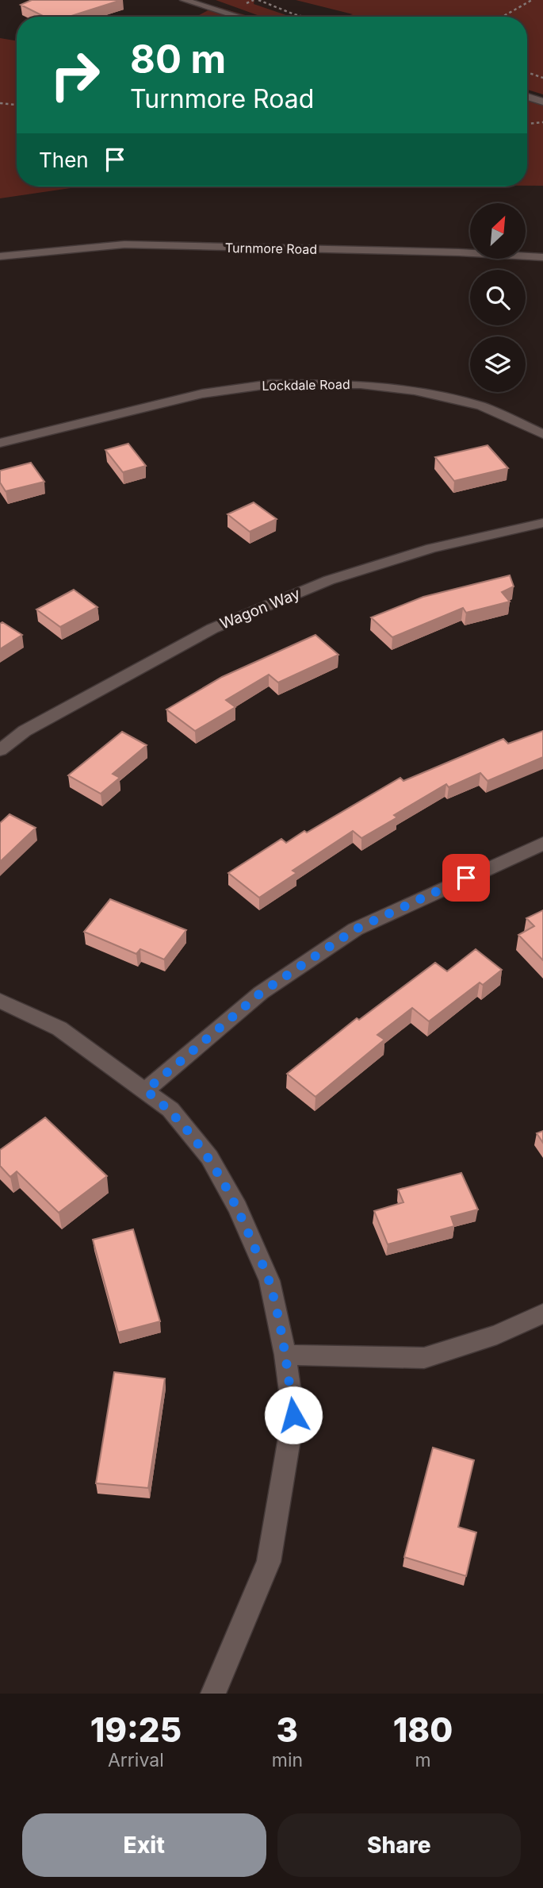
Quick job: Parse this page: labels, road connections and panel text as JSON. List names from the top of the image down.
{
  "streets": {
    "street": ["Turnmore Road", "Lockdale Road", "Wagon Way"]
  },
  "north": "top right",
  "page": {
    "turn": ["80 m", "Turnmore Road"],
    "then": "Then",
    "eta": [
      "19:25",
      "Arrival",
      "3",
      "min",
      "180",
      "m"
    ],
    "buttons": ["Exit", "Share"]
  }
}
